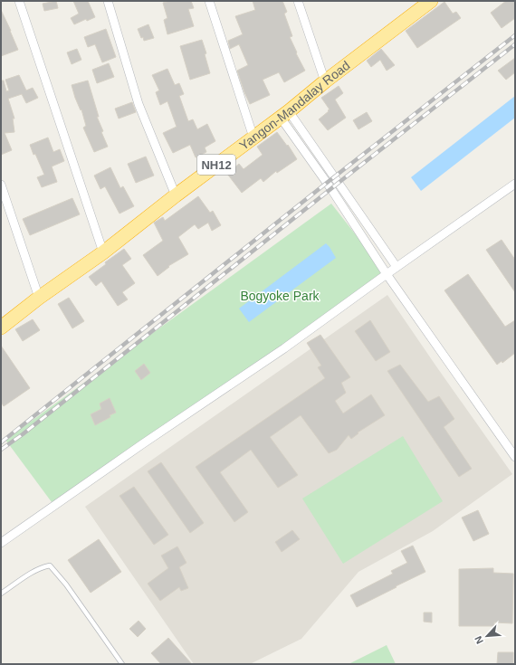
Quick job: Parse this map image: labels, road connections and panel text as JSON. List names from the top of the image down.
{
  "streets": {
    "highway": ["Yangon-Mandalay Road", "NH12"]
  },
  "parks": ["Bogyoke Park"],
  "north": "bottom left"
}
